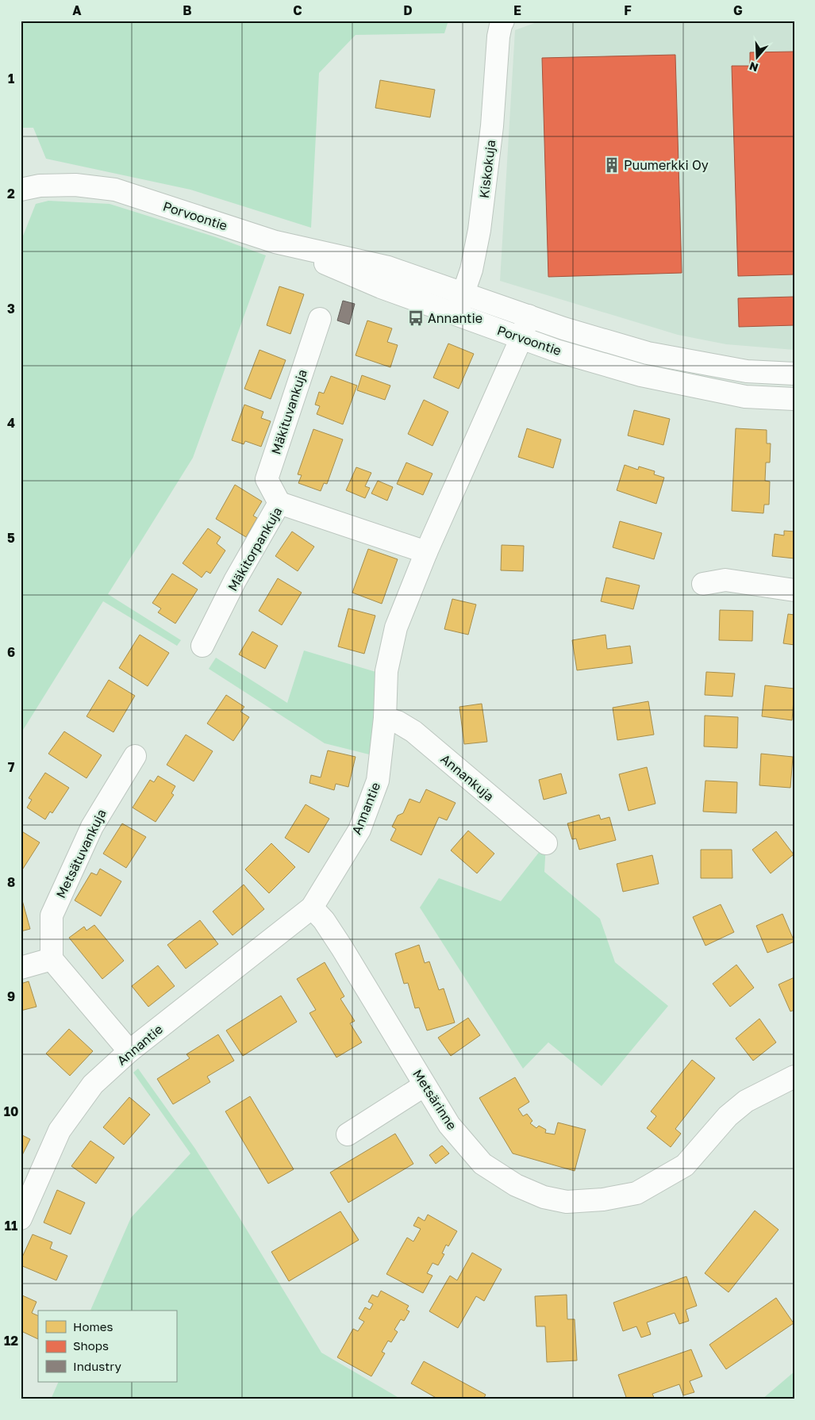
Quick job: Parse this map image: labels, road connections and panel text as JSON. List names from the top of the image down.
{
  "streets": {
    "street": [
      "Kiskokuja",
      "Porvoontie",
      "Mäkituvankuja",
      "Mäkitorpankuja",
      "Annankuja",
      "Annantie",
      "Metsätuvankuja",
      "Metsärinne"
    ]
  },
  "crossings": [
    ["Kiskokuja", "Porvoontie"],
    ["Porvoontie", "Annantie"],
    ["Mäkituvankuja", "Mäkitorpankuja"],
    ["Mäkitorpankuja", "Annantie"],
    ["Annankuja", "Annantie"],
    ["Annantie", "Metsärinne"]
  ],
  "places": {
    "building": ["Puumerkki Oy"],
    "bus stop": ["Annantie"]
  },
  "legend": ["Homes", "Shops", "Industry"],
  "north": "bottom",
  "grid": {
    "columns": [
      "A",
      "B",
      "C",
      "D",
      "E",
      "F",
      "G"
    ],
    "rows": [
      "1",
      "2",
      "3",
      "4",
      "5",
      "6",
      "7",
      "8",
      "9",
      "10",
      "11",
      "12"
    ]
  }
}
